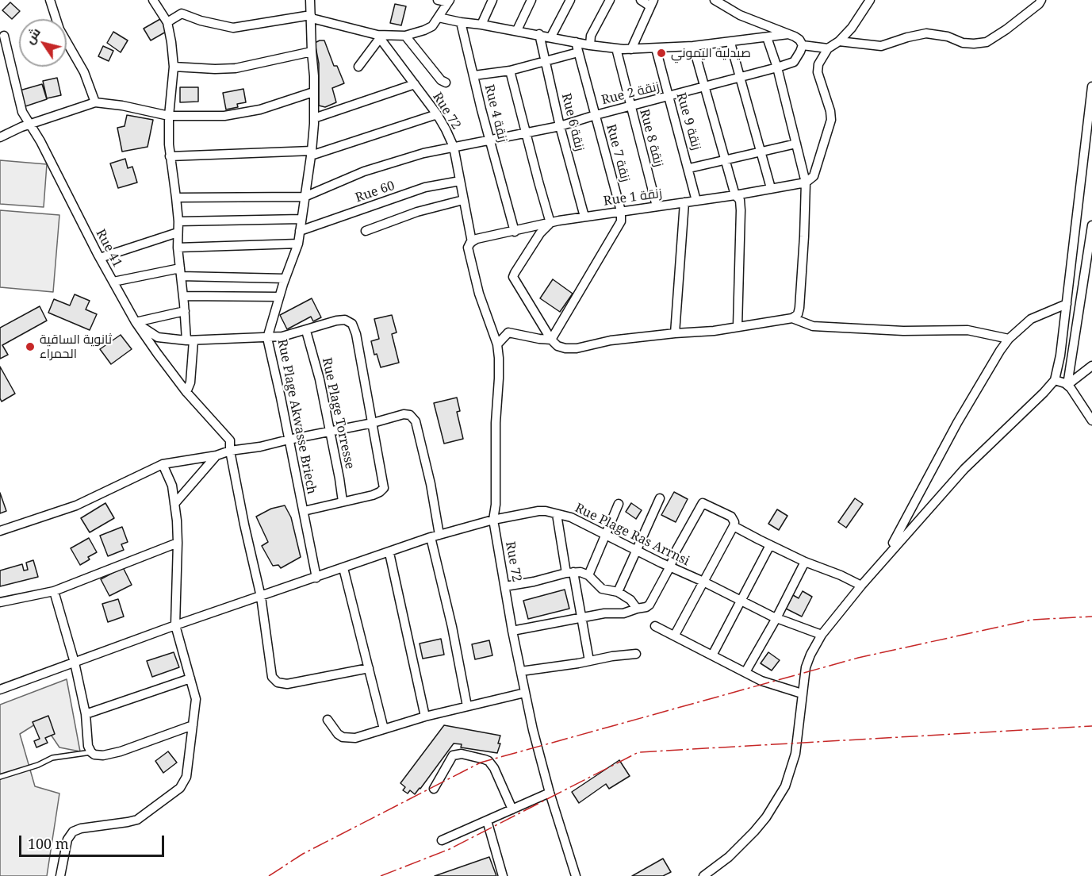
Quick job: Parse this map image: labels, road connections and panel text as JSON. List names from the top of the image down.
{
  "streets": {
    "street": [
      "Rue 2 زنقة",
      "Rue 72",
      "Rue 4 زنقة",
      "Rue 9 زنقة",
      "Rue 6 زنقة",
      "Rue 8 زنقة",
      "Rue 7 زنقة",
      "Rue 60",
      "Rue 1 زنقة",
      "Rue 41",
      "Rue Plage Torresse",
      "Rue Plage Akwasse Briech",
      "Rue Plage Ras Arrnsi"
    ]
  },
  "crossings": [
    ["Rue 2 زنقة", "Rue 72"],
    ["Rue 2 زنقة", "Rue 4 زنقة"],
    ["Rue 2 زنقة", "Rue 9 زنقة"],
    ["Rue 2 زنقة", "Rue 6 زنقة"],
    ["Rue 2 زنقة", "Rue 8 زنقة"],
    ["Rue 2 زنقة", "Rue 7 زنقة"],
    ["Rue 2 زنقة", "Rue Plage Akwasse Briech"],
    ["Rue 72", "Rue 60"],
    ["Rue 72", "Rue 1 زنقة"],
    ["Rue 72", "Rue Plage Ras Arrnsi"],
    ["Rue 4 زنقة", "Rue 1 زنقة"],
    ["Rue 9 زنقة", "Rue 1 زنقة"],
    ["Rue 6 زنقة", "Rue 1 زنقة"],
    ["Rue 8 زنقة", "Rue 1 زنقة"],
    ["Rue 7 زنقة", "Rue 1 زنقة"],
    ["Rue 60", "Rue Plage Akwasse Briech"],
    ["Rue 41", "Rue Plage Ras Arrnsi"],
    ["Rue Plage Akwasse Briech", "Rue Plage Ras Arrnsi"]
  ],
  "places": ["صيدلية اليموني", "ثانوية الساقية الحمراء"],
  "scale_bar": "100 m",
  "north": "top left"
}
